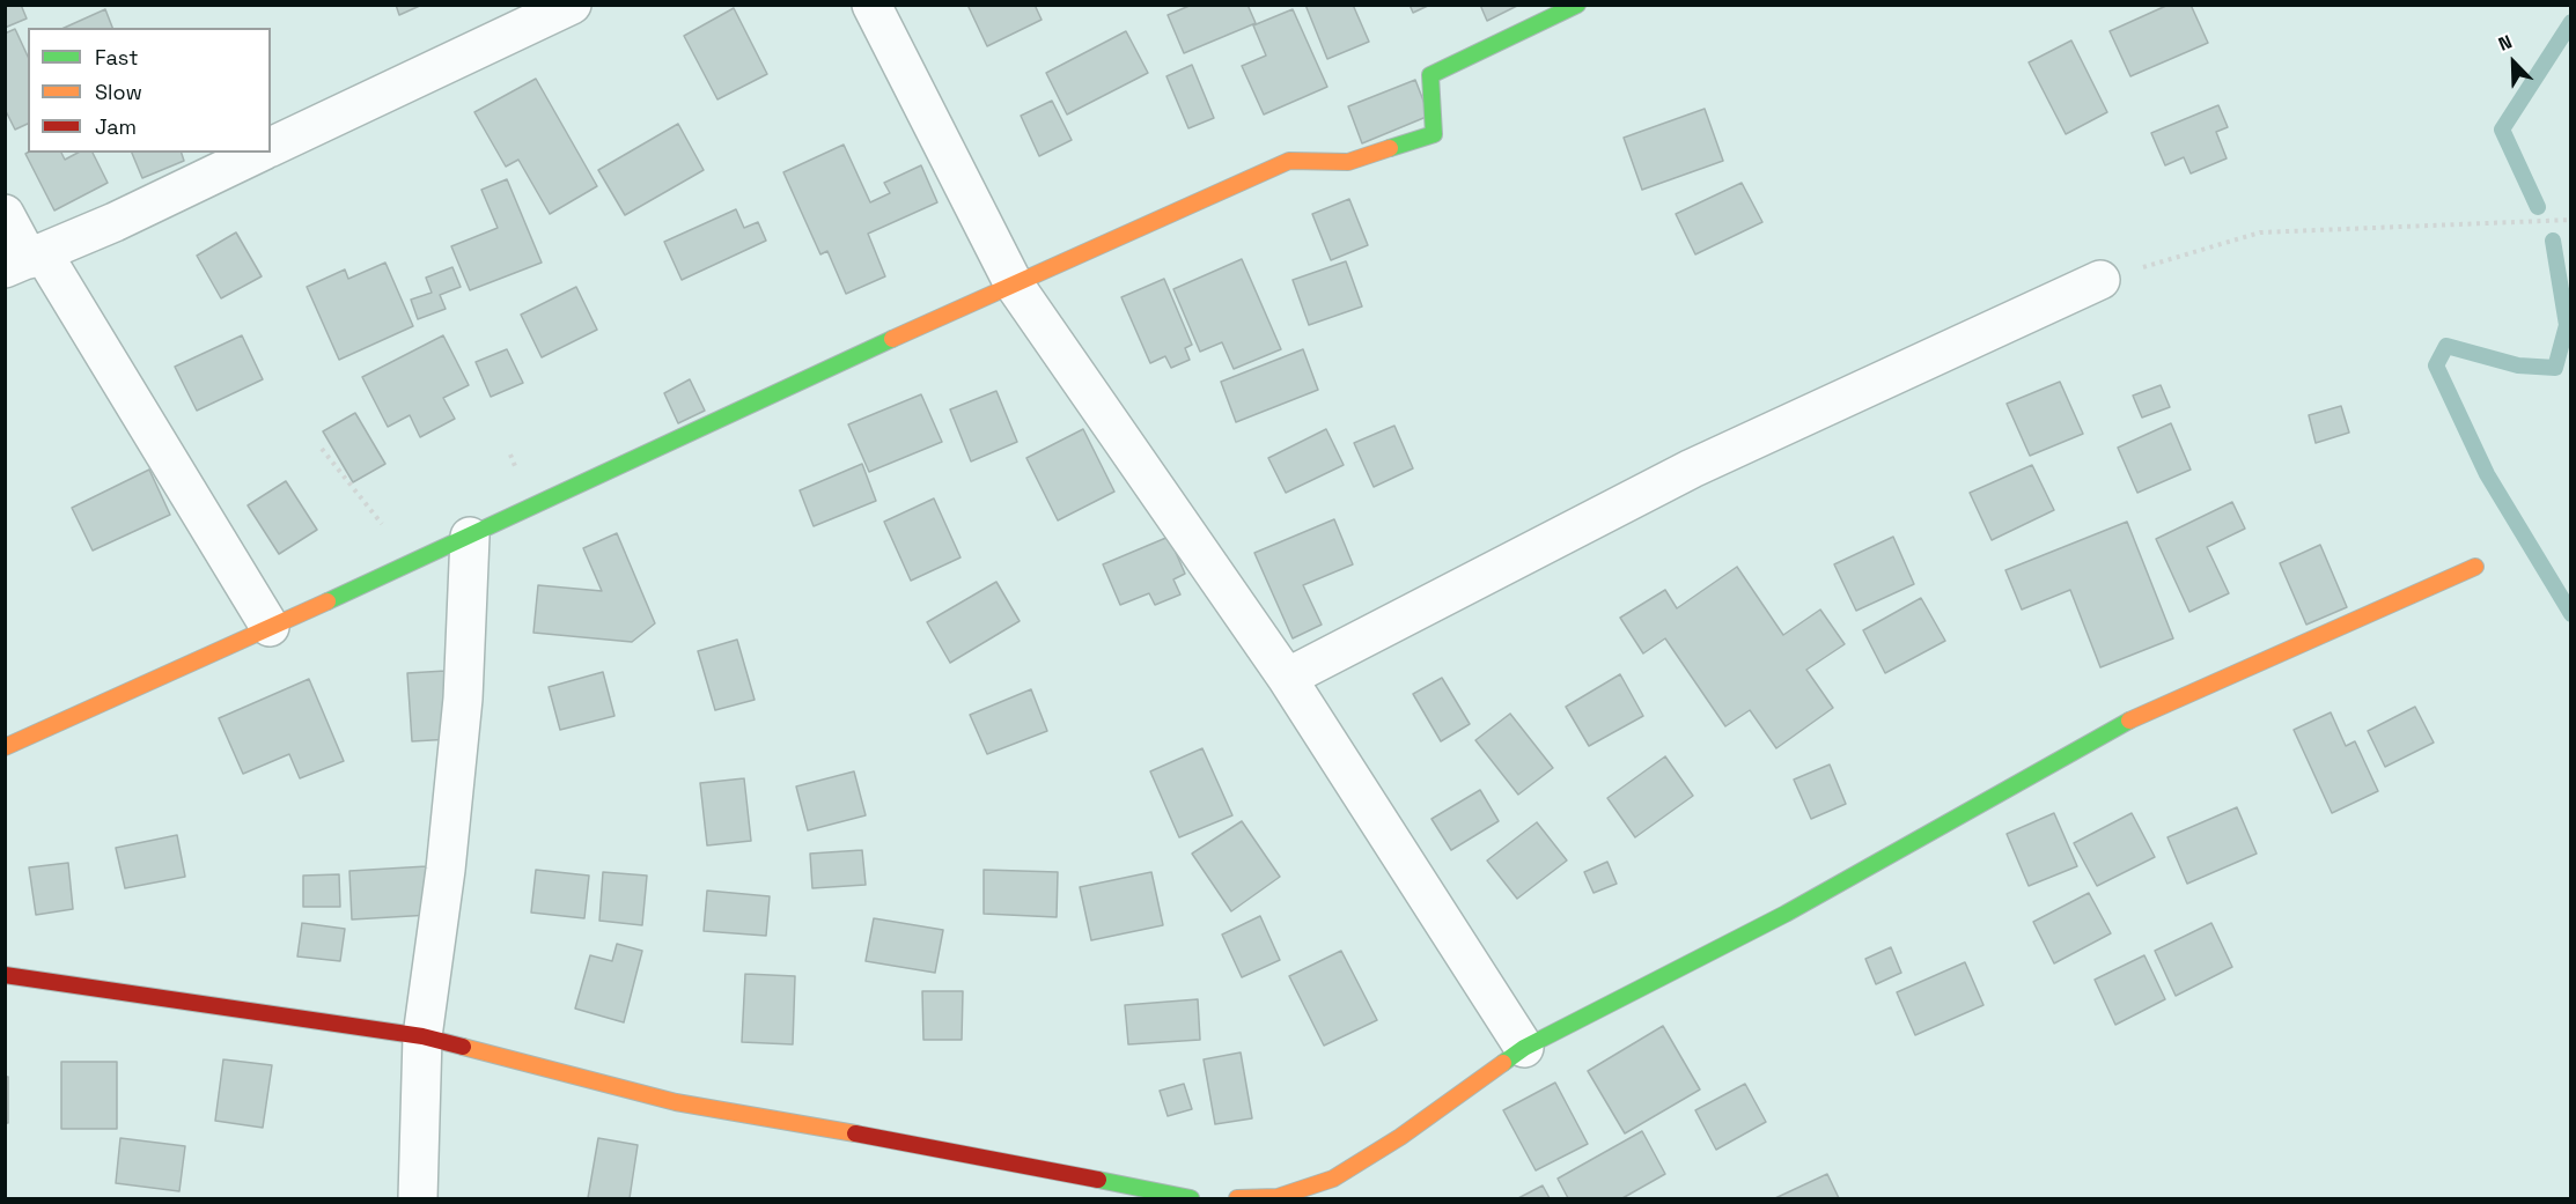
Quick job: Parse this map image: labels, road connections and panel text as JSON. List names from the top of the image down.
{
  "legend": ["Fast", "Slow", "Jam"],
  "north": "top left"
}
